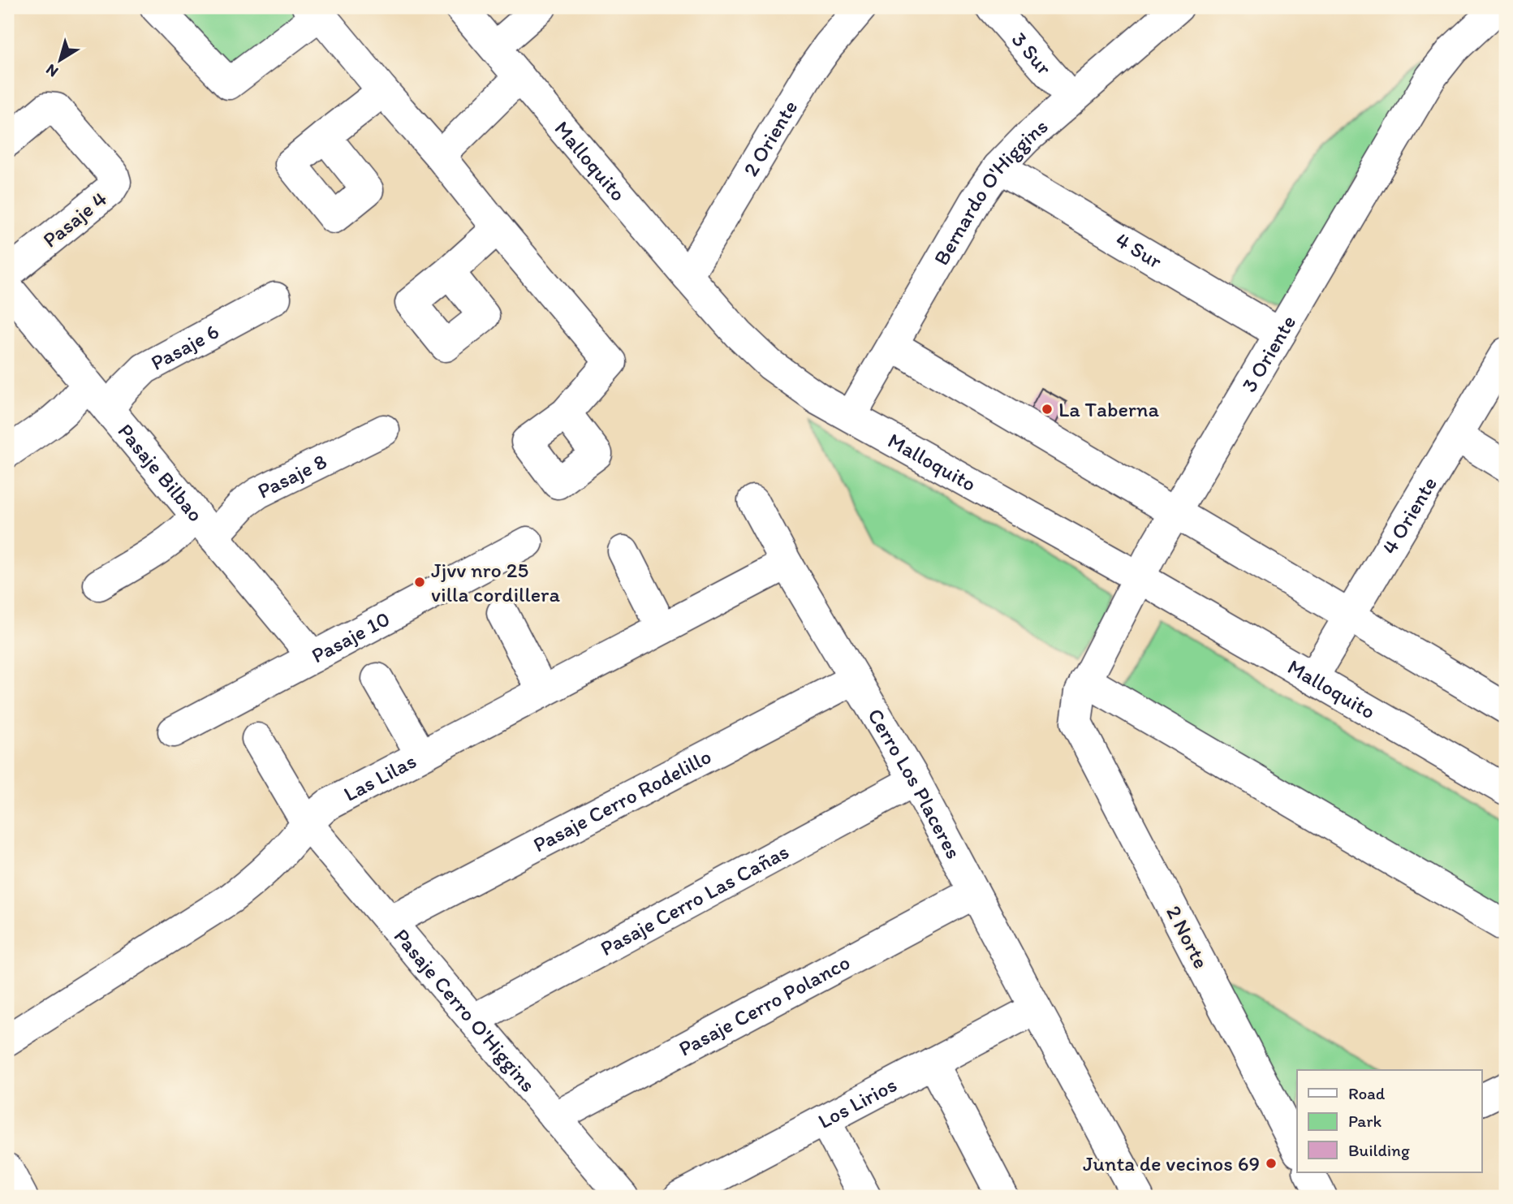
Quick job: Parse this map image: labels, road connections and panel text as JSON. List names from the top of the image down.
{
  "streets": {
    "street": [
      "3 Sur",
      "2 Oriente",
      "Malloquito",
      "Bernardo O'Higgins",
      "Pasaje 4",
      "4 Sur",
      "Pasaje 6",
      "3 Oriente",
      "Pasaje Bilbao",
      "Pasaje 8",
      "4 Oriente",
      "Pasaje 10",
      "Las Lilas",
      "Cerro Los Placeres",
      "Pasaje Cerro Rodelillo",
      "Pasaje Cerro Las Cañas",
      "2 Norte",
      "Pasaje Cerro Polanco",
      "Pasaje Cerro O'Higgins",
      "Los Lirios"
    ]
  },
  "crossings": [
    ["3 Sur", "Bernardo O'Higgins"],
    ["2 Oriente", "Malloquito"],
    ["Malloquito", "Bernardo O'Higgins"],
    ["Malloquito", "3 Oriente"],
    ["Malloquito", "4 Oriente"],
    ["Bernardo O'Higgins", "4 Sur"],
    ["4 Sur", "3 Oriente"],
    ["Pasaje 6", "Pasaje Bilbao"],
    ["3 Oriente", "2 Norte"],
    ["Pasaje Bilbao", "Pasaje 8"],
    ["Pasaje Bilbao", "Pasaje 10"],
    ["Las Lilas", "Cerro Los Placeres"],
    ["Las Lilas", "Pasaje Cerro O'Higgins"],
    ["Cerro Los Placeres", "Pasaje Cerro Rodelillo"],
    ["Cerro Los Placeres", "Pasaje Cerro Las Cañas"],
    ["Cerro Los Placeres", "Pasaje Cerro Polanco"],
    ["Cerro Los Placeres", "Los Lirios"],
    ["Pasaje Cerro Rodelillo", "Pasaje Cerro O'Higgins"],
    ["Pasaje Cerro Las Cañas", "Pasaje Cerro O'Higgins"],
    ["Pasaje Cerro Polanco", "Pasaje Cerro O'Higgins"]
  ],
  "places": ["La Taberna", "Jjvv nro 25 villa cordillera", "Junta de vecinos 69"],
  "legend": ["Road", "Park", "Building"],
  "north": "bottom left"
}
